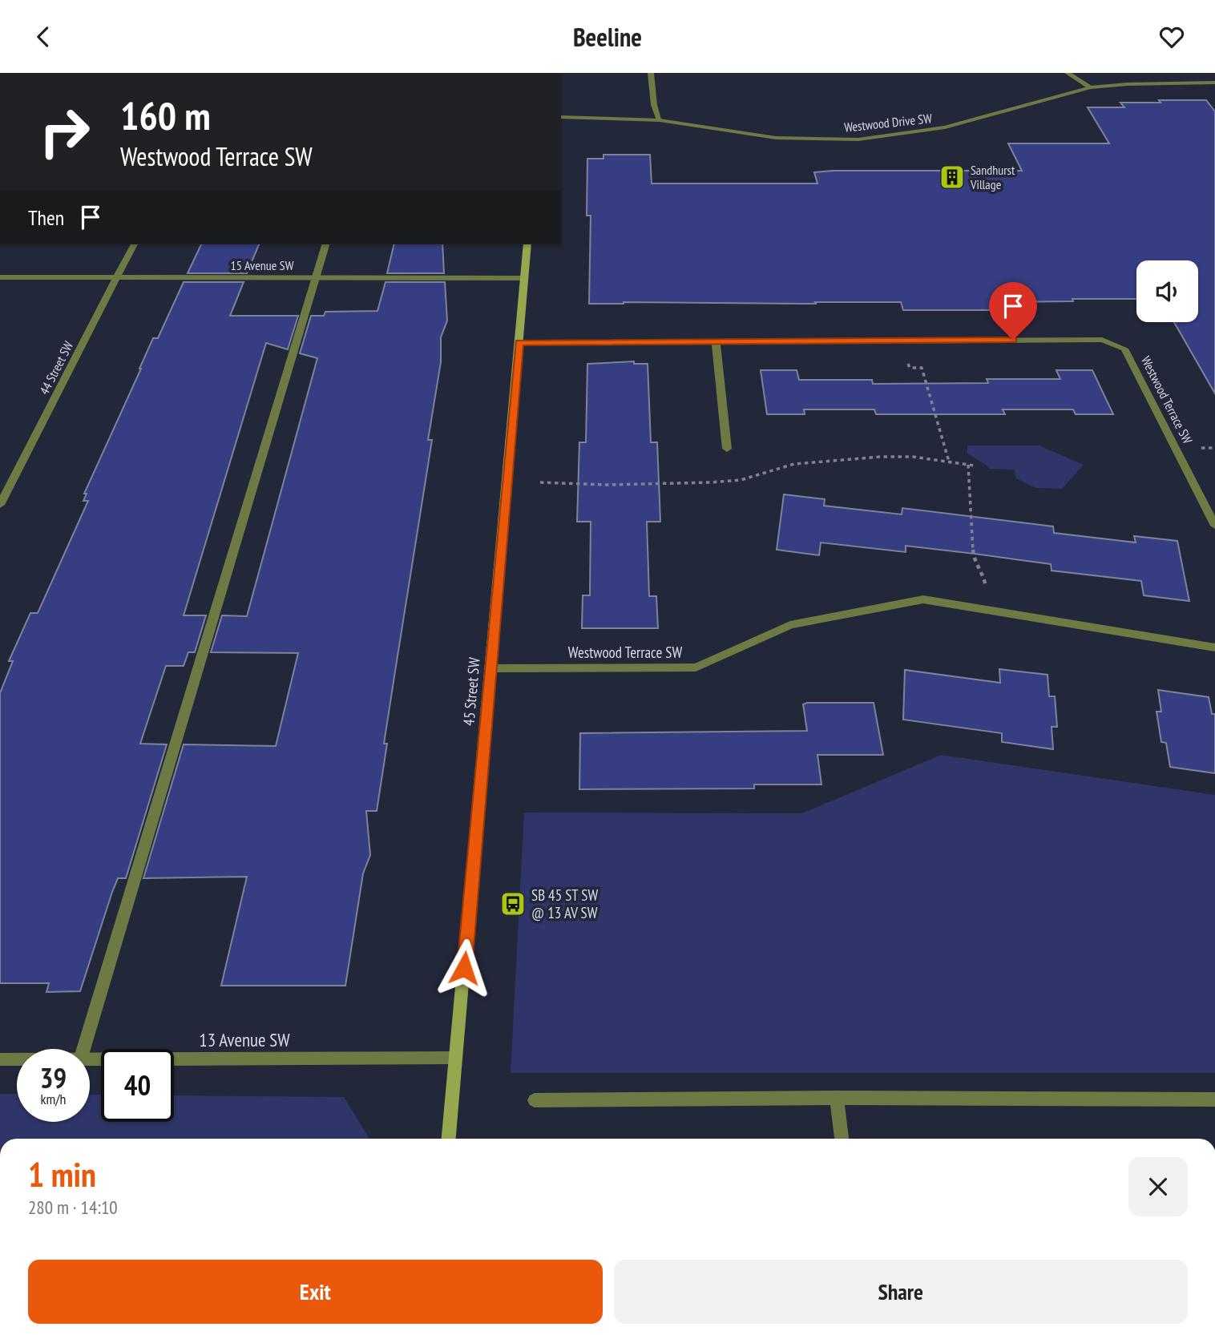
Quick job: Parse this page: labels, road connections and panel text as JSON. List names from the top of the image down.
{
  "streets": {
    "street": [
      "Westwood Drive SW",
      "15 Avenue SW",
      "44 Street SW",
      "Westwood Terrace SW",
      "45 Street SW",
      "13 Avenue SW"
    ]
  },
  "crossings": [
    ["15 Avenue SW", "44 Street SW"],
    ["15 Avenue SW", "45 Street SW"],
    ["Westwood Terrace SW", "45 Street SW"],
    ["45 Street SW", "13 Avenue SW"]
  ],
  "places": {
    "building": ["Sandhurst Village"],
    "bus stop": ["SB 45 ST SW @ 13 AV SW"]
  },
  "page": {
    "header": "Beeline",
    "turn": ["160 m", "Westwood Terrace SW"],
    "then": "Then",
    "speed": "39 km/h",
    "limit": "40",
    "heading": ["1 min", "280 m · 14:10"],
    "buttons": ["Exit", "Share"]
  }
}
